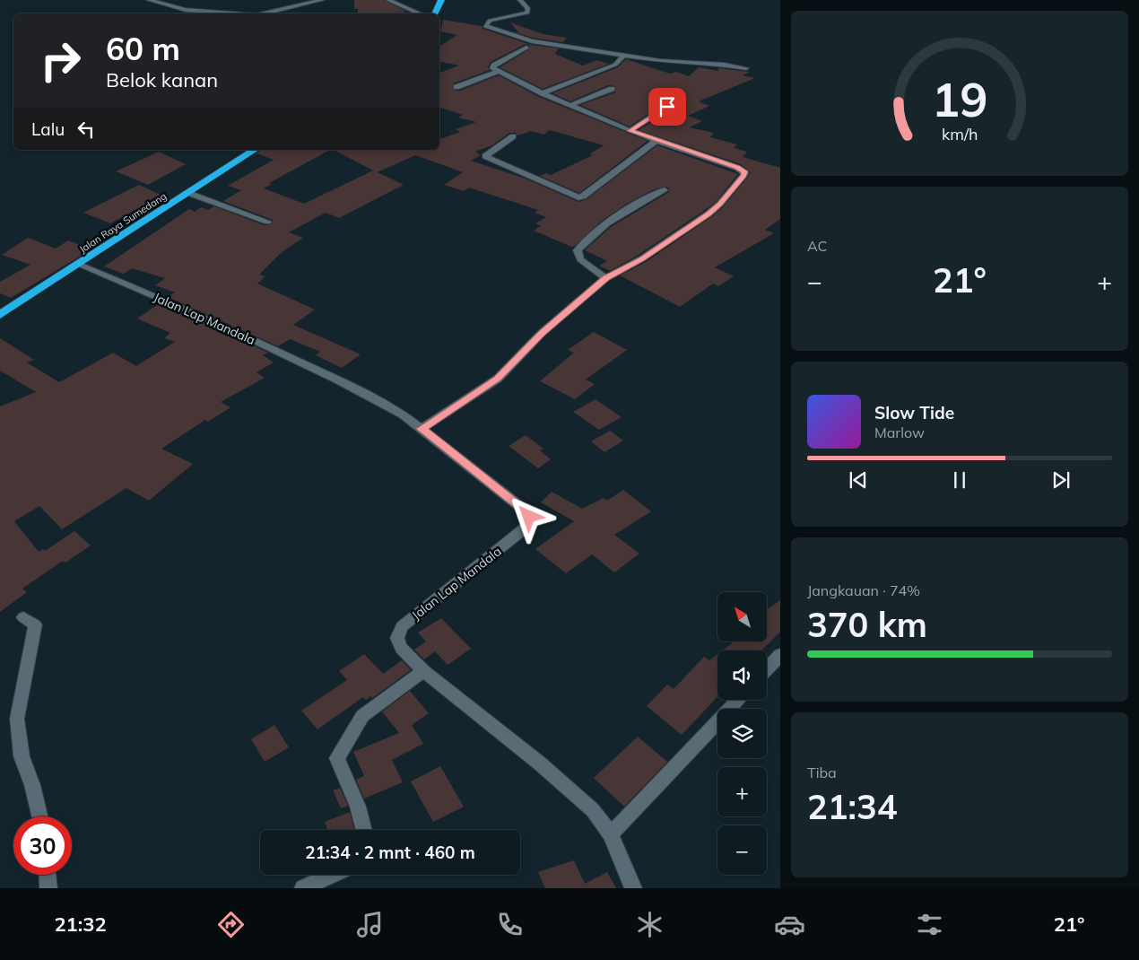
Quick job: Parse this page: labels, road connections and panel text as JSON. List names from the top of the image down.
{
  "streets": {
    "highway": ["Jalan Raya Sumedang"],
    "street": ["Jalan Lap Mandala"]
  },
  "crossings": [
    ["Jalan Raya Sumedang", "Jalan Lap Mandala"]
  ],
  "north": "top left",
  "page": {
    "turn": ["60 m", "Belok kanan"],
    "then": "Lalu",
    "tile": [
      "AC",
      ["Jangkauan · 74%", "370 km"],
      ["Tiba", "21:34"]
    ],
    "heat": ["−", "21°", "+"],
    "song": ["Slow Tide", "Marlow"],
    "map_buttons": ["+", "−"],
    "limit": "30",
    "trip": "21:34 · 2 mnt · 460 m",
    "tabs": ["21:32", "21°"],
    "gauge": ["19", "km/h"]
  }
}
